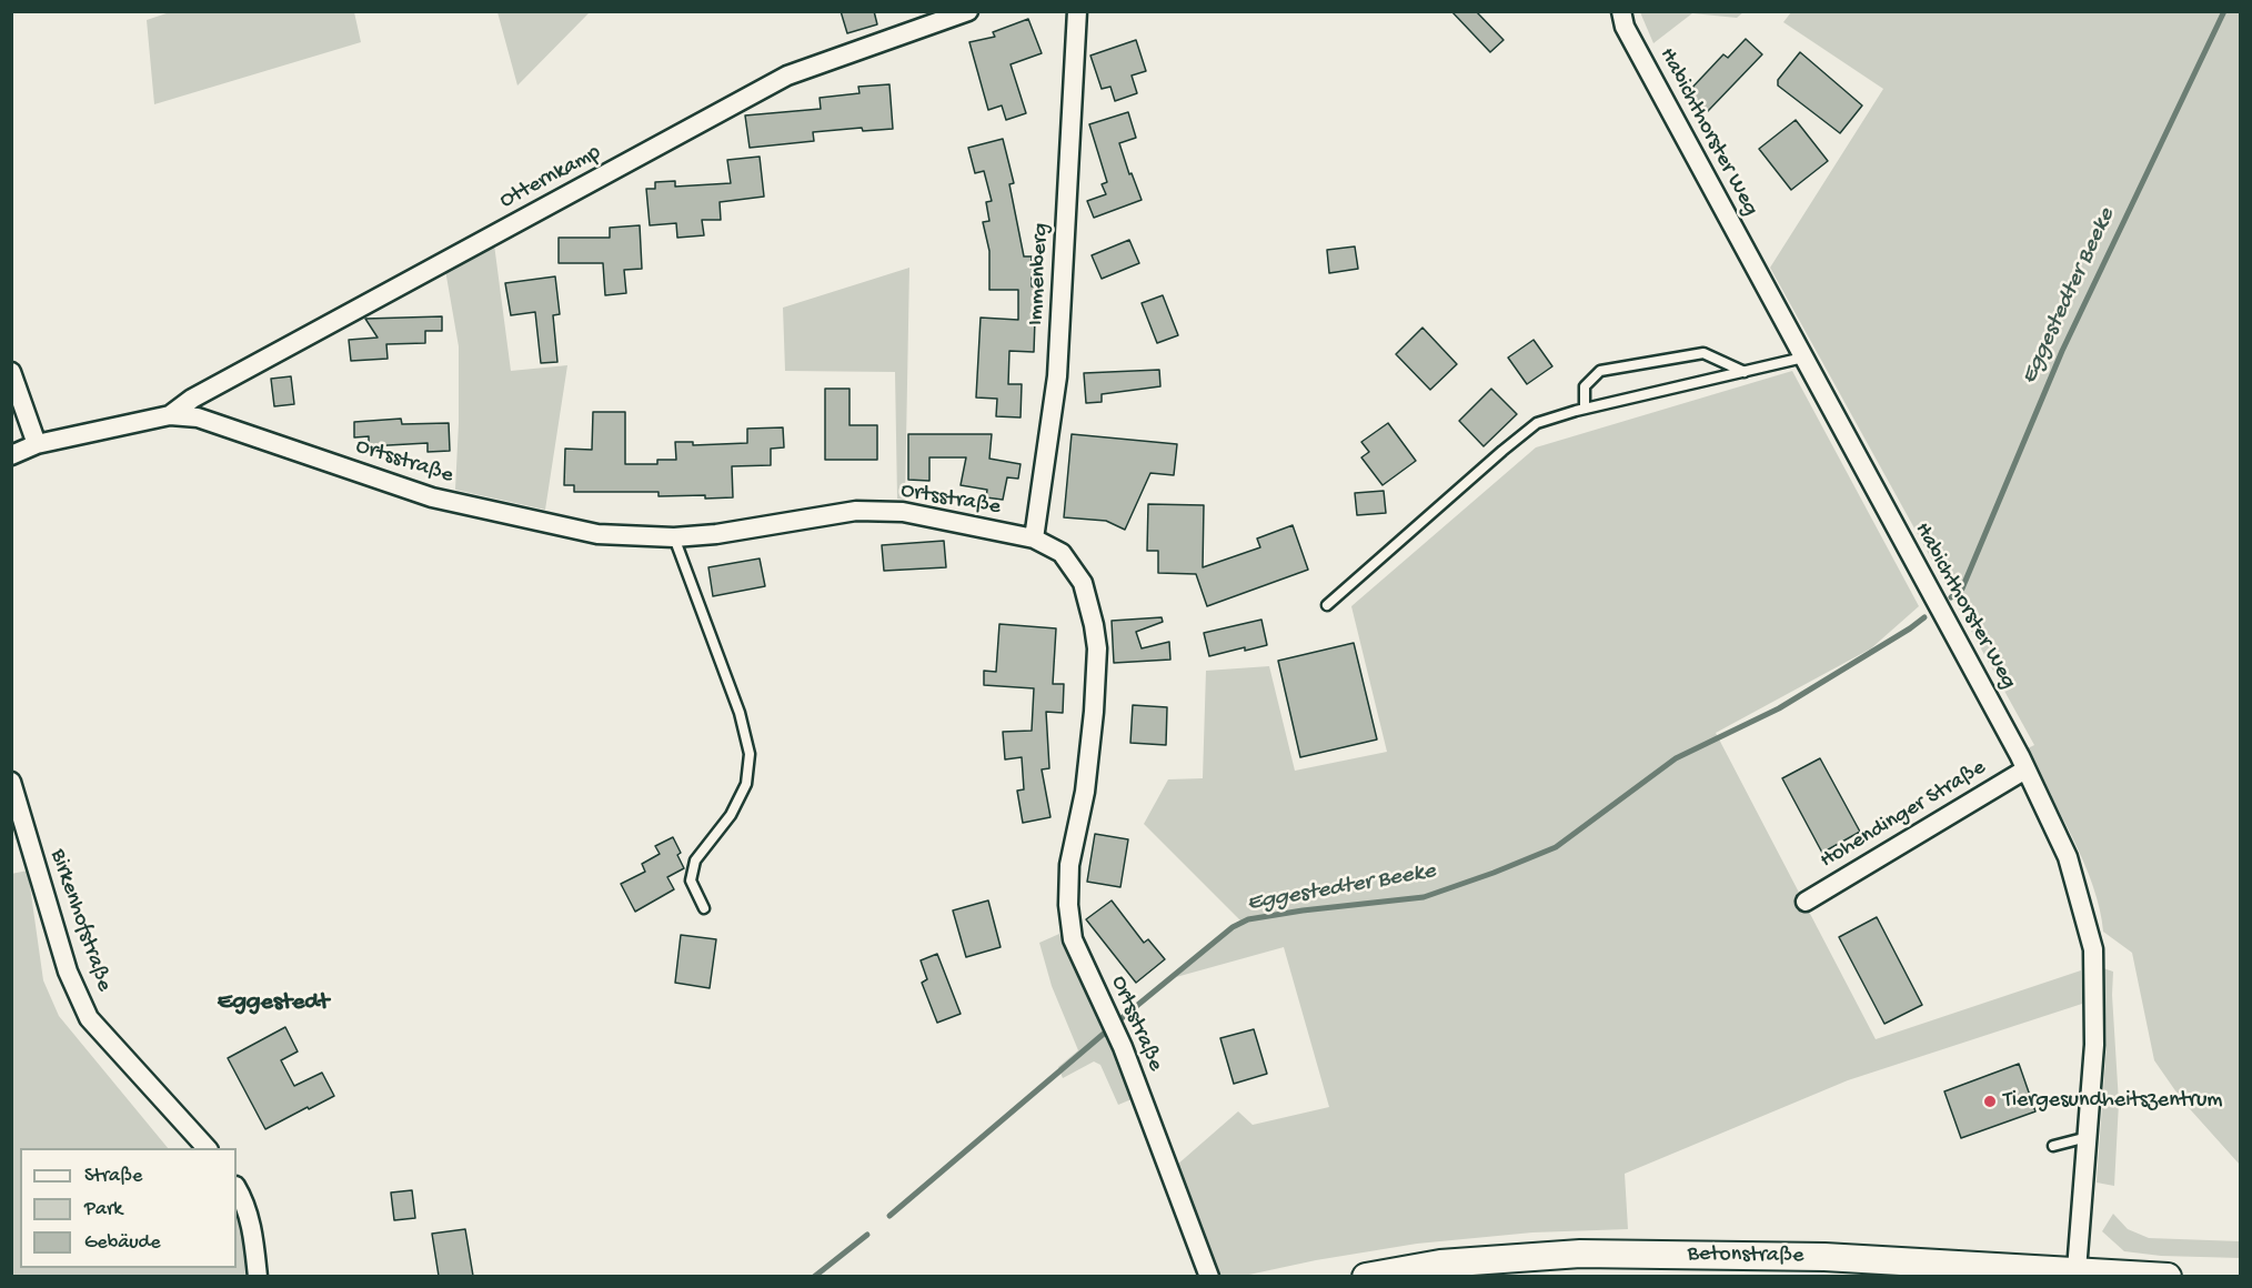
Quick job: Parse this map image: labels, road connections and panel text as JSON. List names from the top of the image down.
{
  "streets": {
    "main road": ["Betonstraße"],
    "street": [
      "Habichthorster Weg",
      "Otternkamp",
      "Immenberg",
      "Ortsstraße",
      "Hohendinger Straße",
      "Birkenhofstraße"
    ]
  },
  "crossings": [
    ["Habichthorster Weg", "Hohendinger Straße"],
    ["Habichthorster Weg", "Betonstraße"],
    ["Otternkamp", "Ortsstraße"],
    ["Immenberg", "Ortsstraße"]
  ],
  "districts": ["Eggestedt"],
  "water": ["Eggestedter Beeke"],
  "places": ["Tiergesundheitszentrum"],
  "legend": ["Straße", "Park", "Gebäude"]
}
